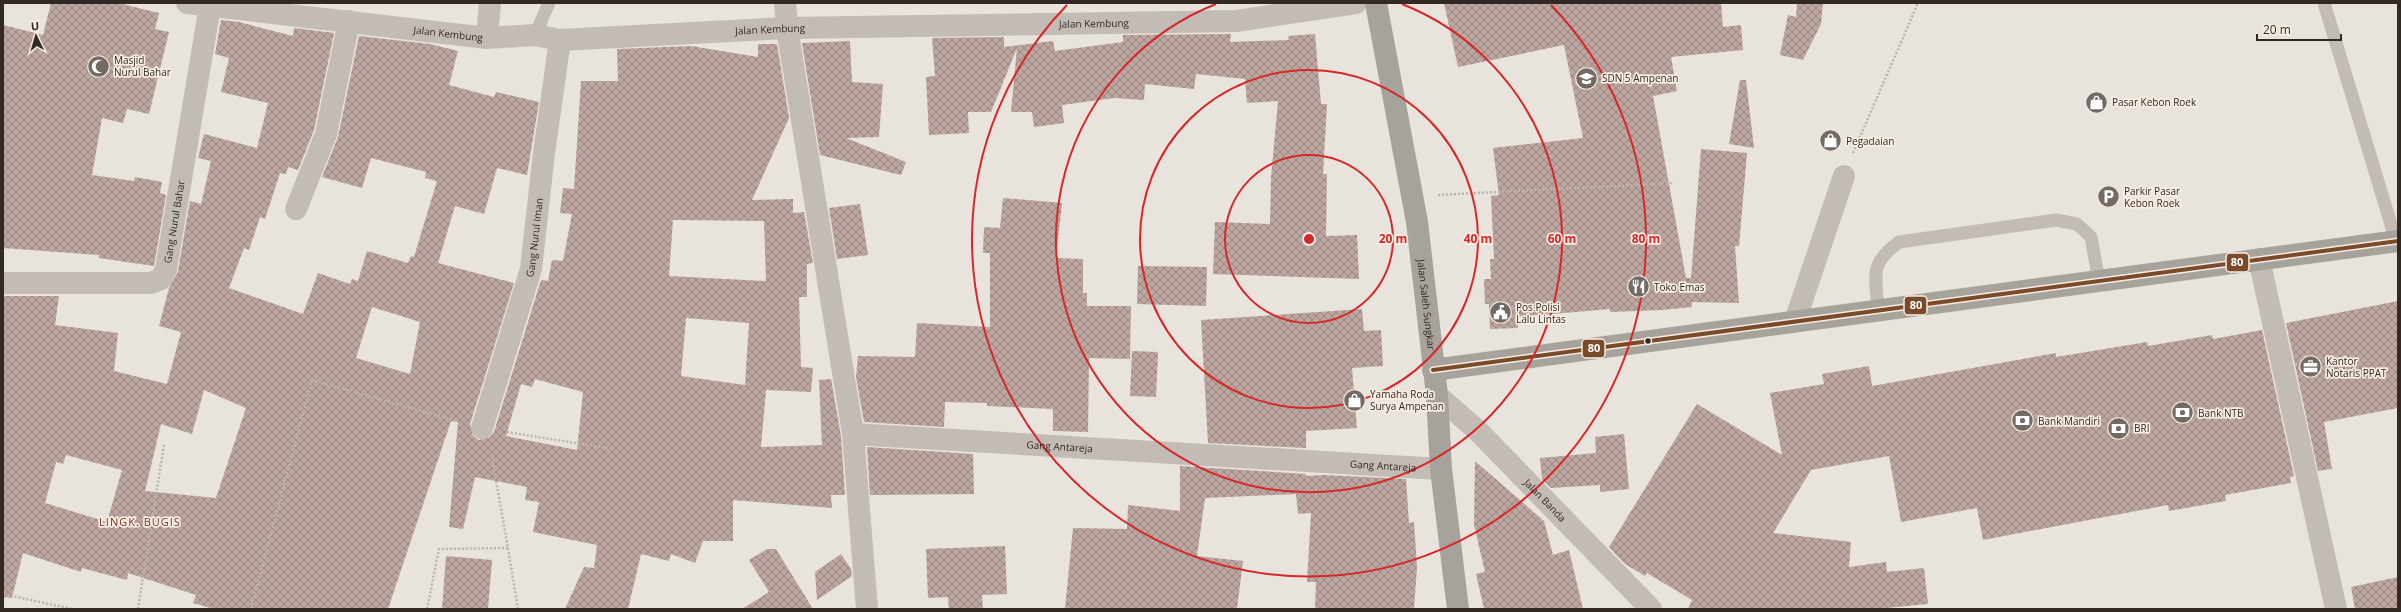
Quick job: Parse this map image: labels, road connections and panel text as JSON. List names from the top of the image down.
{
  "streets": {
    "highway": ["Jalan Saleh Sungkar"],
    "street": [
      "Jalan Kembung",
      "Gang Nurul Bahar",
      "Gang Nurul Iman",
      "Gang Antareja",
      "Jalan Banda"
    ]
  },
  "crossings": [
    ["Jalan Kembung", "Gang Nurul Bahar"],
    ["Jalan Kembung", "Gang Nurul Iman"],
    ["Jalan Saleh Sungkar", "Gang Antareja"],
    ["Jalan Saleh Sungkar", "Jalan Banda"]
  ],
  "districts": ["LINGK. BUGIS"],
  "places": {
    "mosque": ["Masjid Nurul Bahar"],
    "school or university": ["SDN 5 Ampenan"],
    "shop": ["Pasar Kebon Roek", "Pegadaian", "Yamaha Roda Surya Ampenan"],
    "parking": ["Parkir Pasar Kebon Roek"],
    "restaurant": ["Toko Emas"],
    "public building": ["Pos Polisi Lalu Lintas"],
    "office": ["Kantor Notaris PPAT"],
    "bank": ["Bank NTB", "Bank Mandiri", "BRI"]
  },
  "lines": ["transit line 80"],
  "scale_bar": "20 m",
  "north": "top",
  "rings": [
    "20 m",
    "40 m",
    "60 m",
    "80 m"
  ]
}
